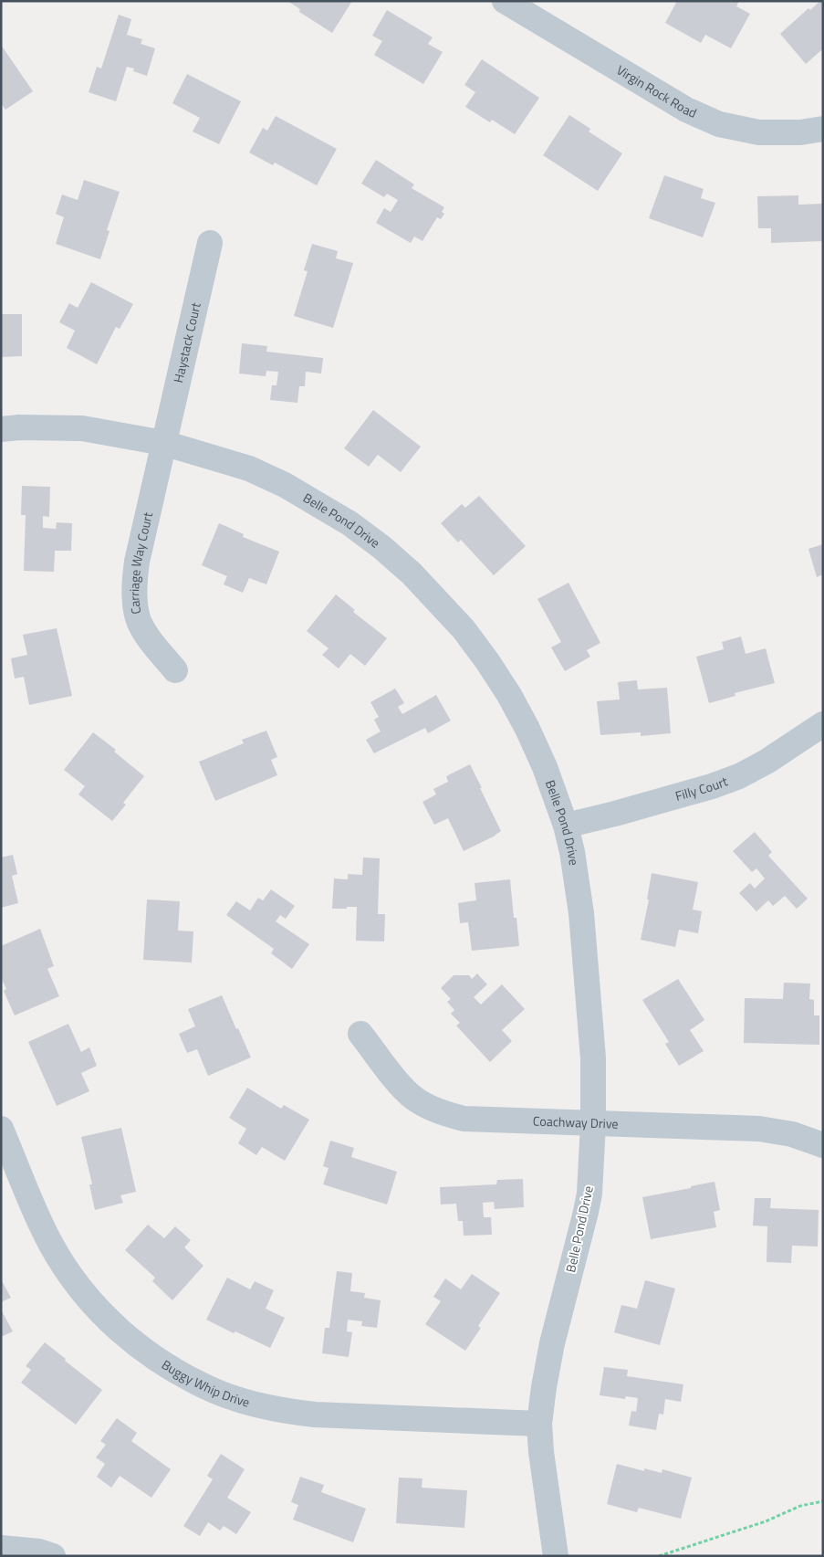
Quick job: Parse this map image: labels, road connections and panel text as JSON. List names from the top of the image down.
{
  "streets": {
    "street": [
      "Virgin Rock Road",
      "Haystack Court",
      "Belle Pond Drive",
      "Carriage Way Court",
      "Filly Court",
      "Coachway Drive",
      "Buggy Whip Drive"
    ]
  },
  "crossings": [
    ["Haystack Court", "Belle Pond Drive"],
    ["Haystack Court", "Carriage Way Court"],
    ["Belle Pond Drive", "Carriage Way Court"],
    ["Belle Pond Drive", "Filly Court"],
    ["Belle Pond Drive", "Coachway Drive"],
    ["Belle Pond Drive", "Buggy Whip Drive"]
  ]
}
